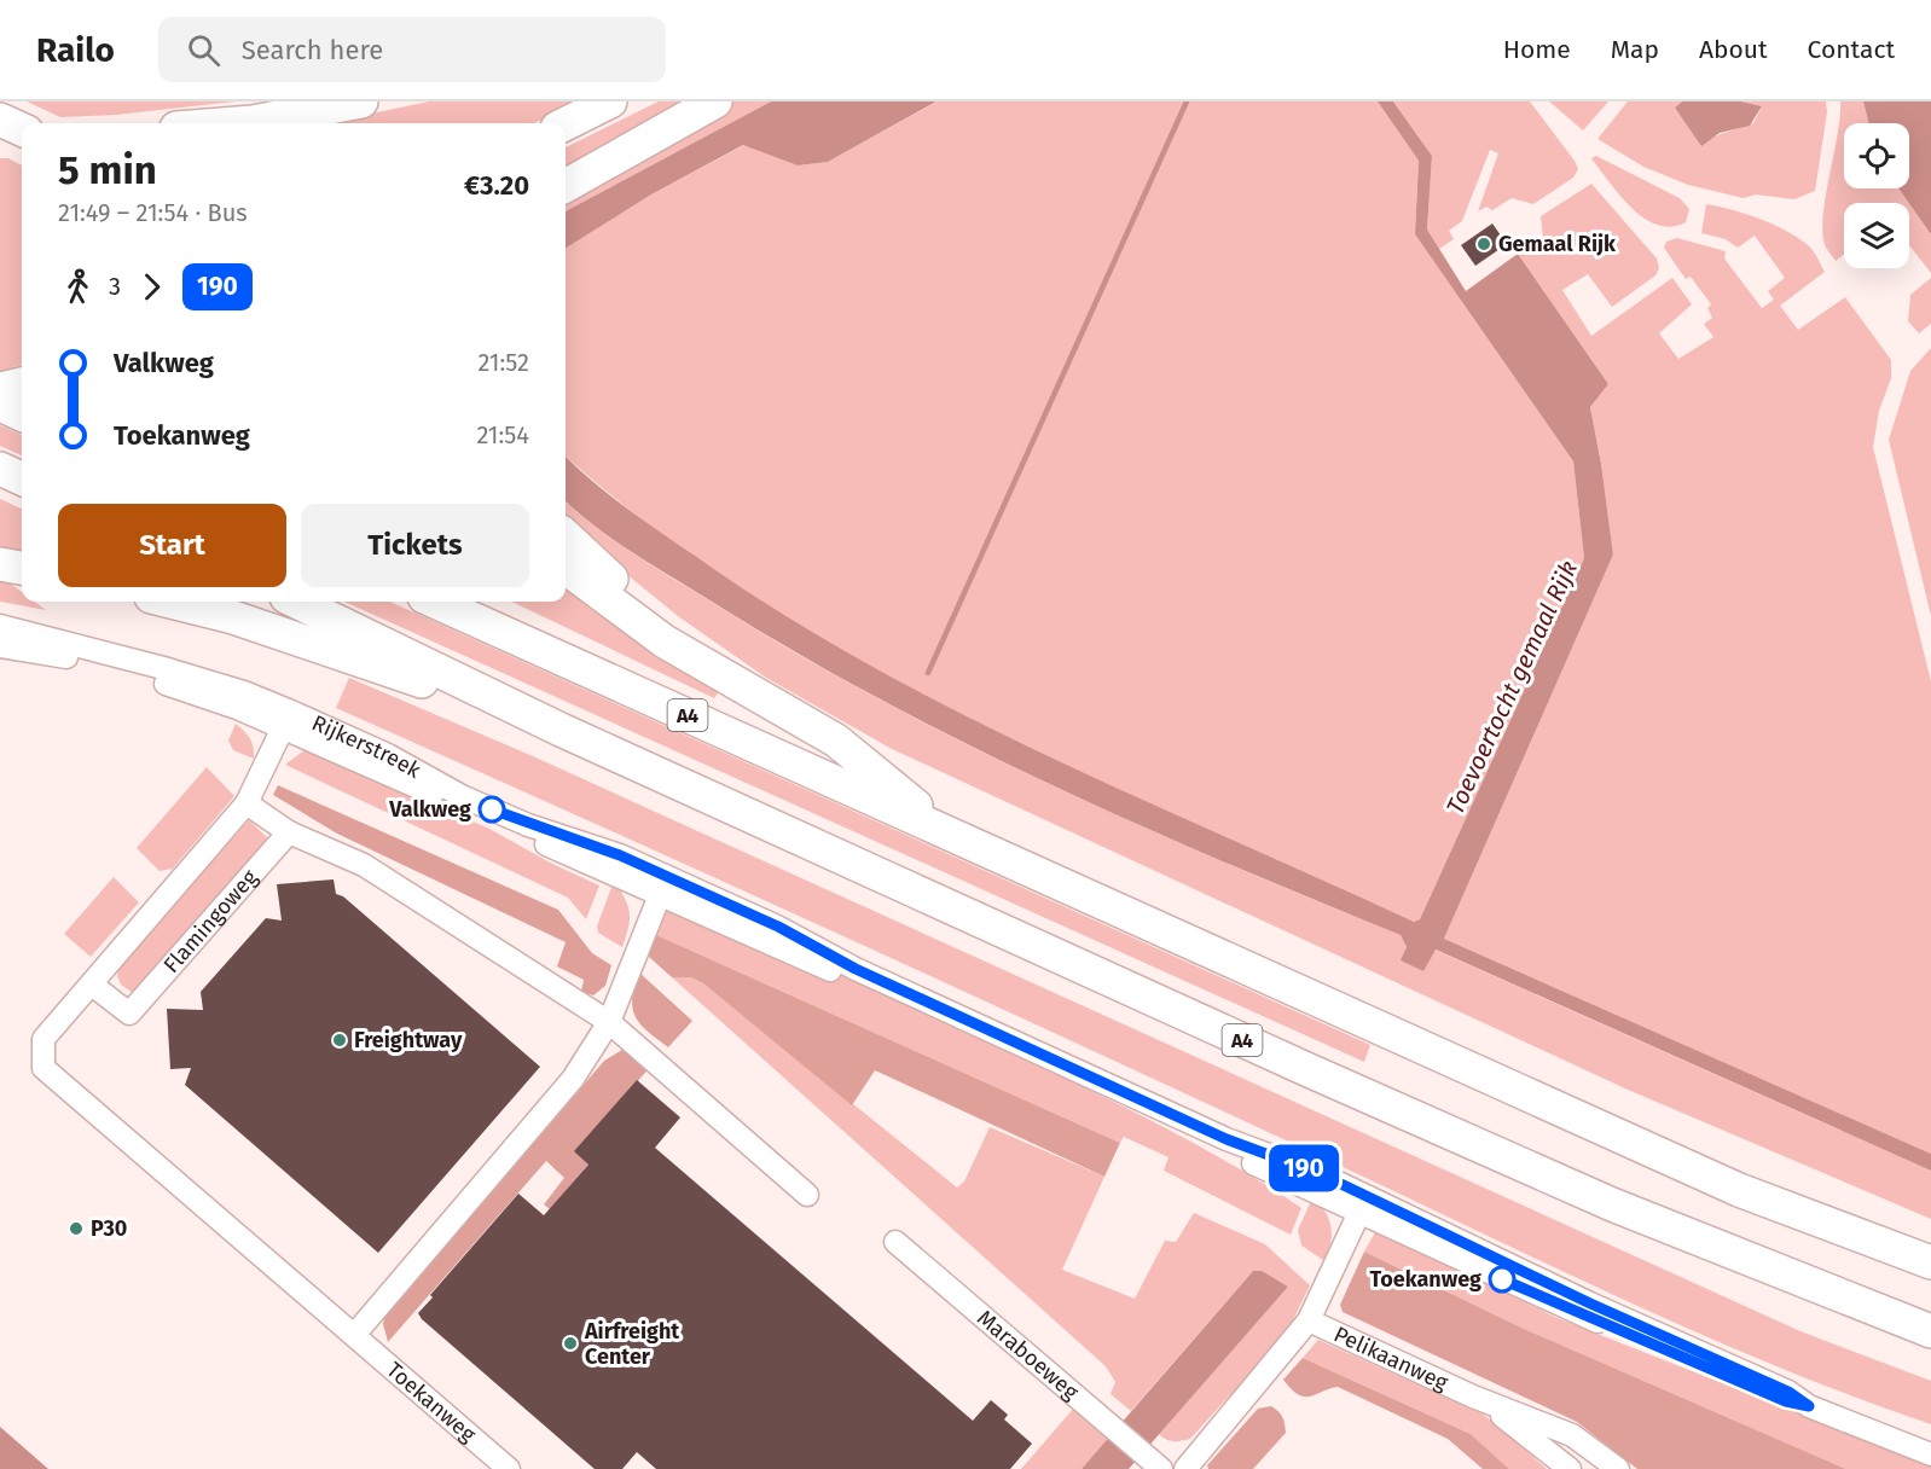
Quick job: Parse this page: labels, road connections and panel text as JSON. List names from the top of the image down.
{
  "streets": {
    "highway": ["A4"],
    "street": [
      "Rijkerstreek",
      "Flamingoweg",
      "Maraboeweg",
      "Pelikaanweg",
      "Toekanweg"
    ]
  },
  "water": ["Toevoertocht gemaal Rijk"],
  "places": [
    "Gemaal Rijk",
    "Valkweg",
    "Freightway",
    "P30",
    "Toekanweg",
    "Airfreight Center"
  ],
  "lines": ["bus line 190"],
  "page": {
    "header": "Railo",
    "search": "Search here",
    "nav": [
      "Home",
      "Map",
      "About",
      "Contact"
    ],
    "on_map": "190",
    "heading": ["5 min", "21:49 – 21:54 · Bus", "€3.20"],
    "legs": ["3", "190"],
    "list": [
      {
        "name": "Valkweg",
        "value": "21:52"
      },
      {
        "name": "Toekanweg",
        "value": "21:54"
      }
    ],
    "buttons": ["Start", "Tickets"]
  }
}
